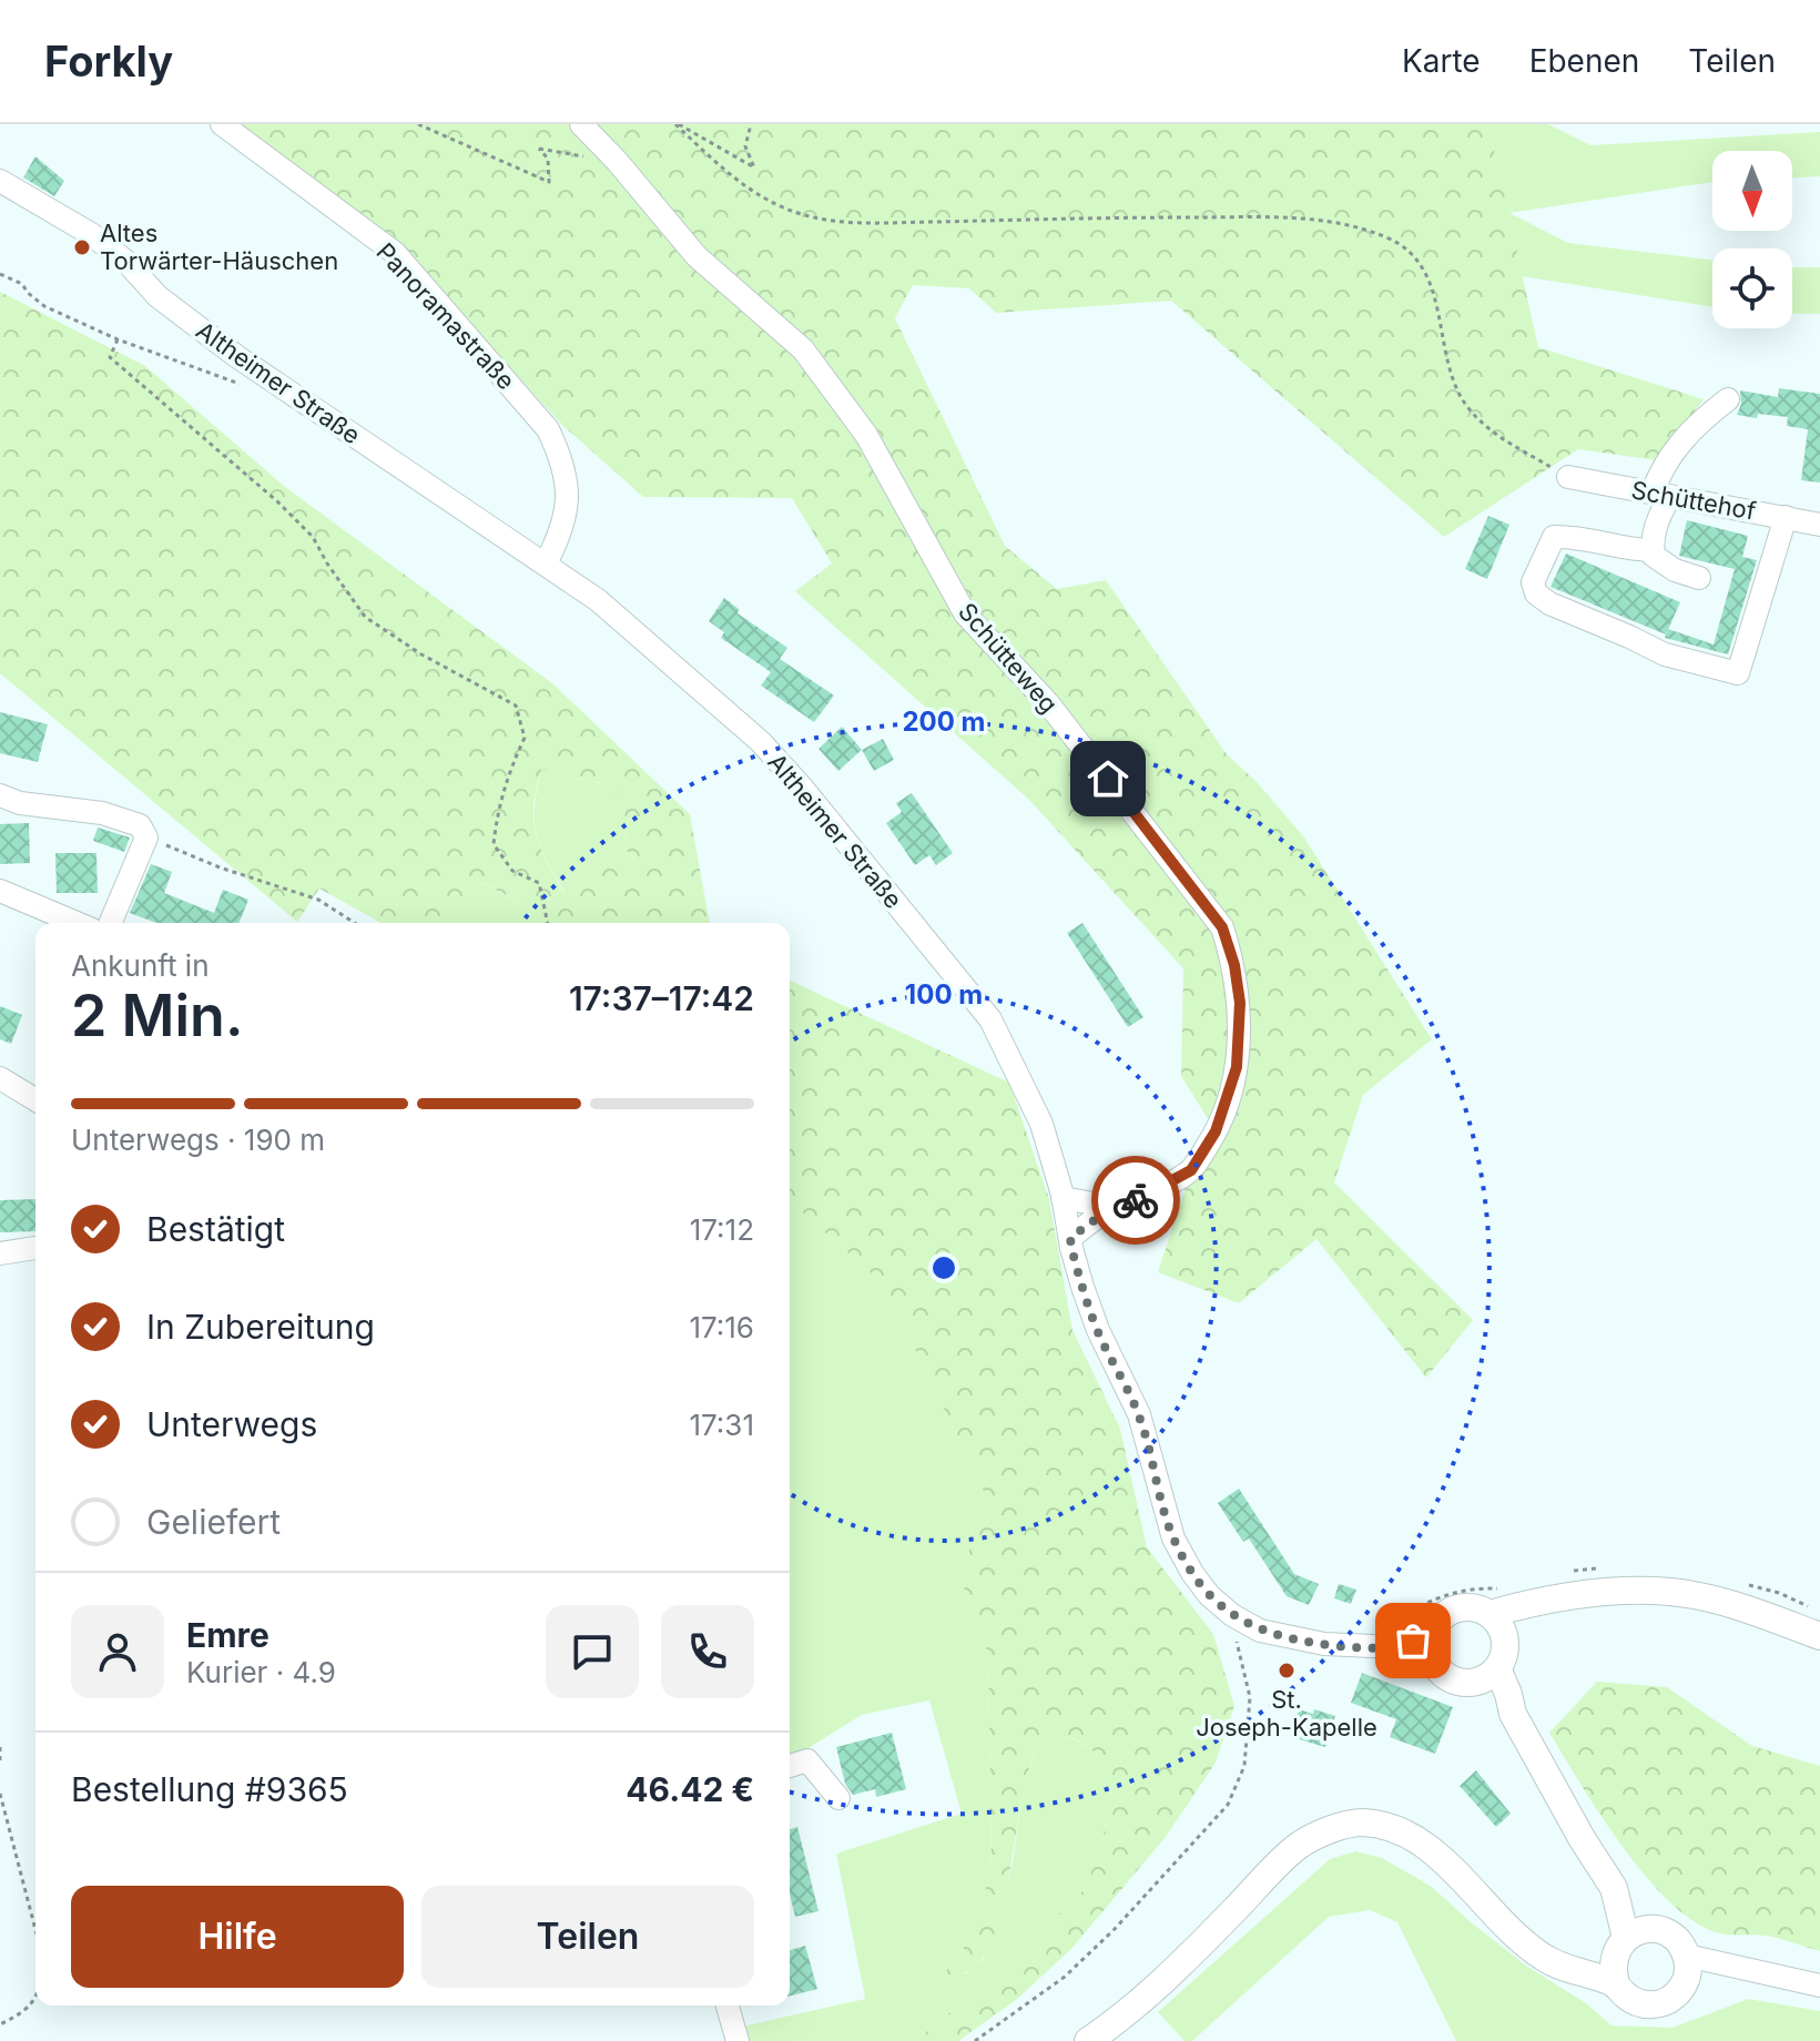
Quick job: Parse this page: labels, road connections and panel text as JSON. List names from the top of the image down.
{
  "streets": {
    "street": [
      "Panoramastraße",
      "Altheimer Straße",
      "Schüttehof",
      "Schütteweg"
    ]
  },
  "crossings": [
    ["Panoramastraße", "Altheimer Straße"],
    ["Altheimer Straße", "Schütteweg"]
  ],
  "places": ["Altes Torwärter-Häuschen", "St. Joseph-Kapelle"],
  "north": "bottom",
  "page": {
    "header": "Forkly",
    "nav": ["Karte", "Ebenen", "Teilen"],
    "heading": ["2 Min.", "Ankunft in", "17:37–17:42"],
    "panel": [
      "Emre",
      "Kurier · 4.9",
      "Bestellung #9365",
      "46.42 €"
    ],
    "bar": "Unterwegs · 190 m",
    "list": [
      ["Bestätigt", "17:12"],
      ["In Zubereitung", "17:16"],
      ["Unterwegs", "17:31"],
      "Geliefert"
    ],
    "buttons": ["Hilfe", "Teilen"]
  },
  "rings": ["200 m", "100 m"]
}
